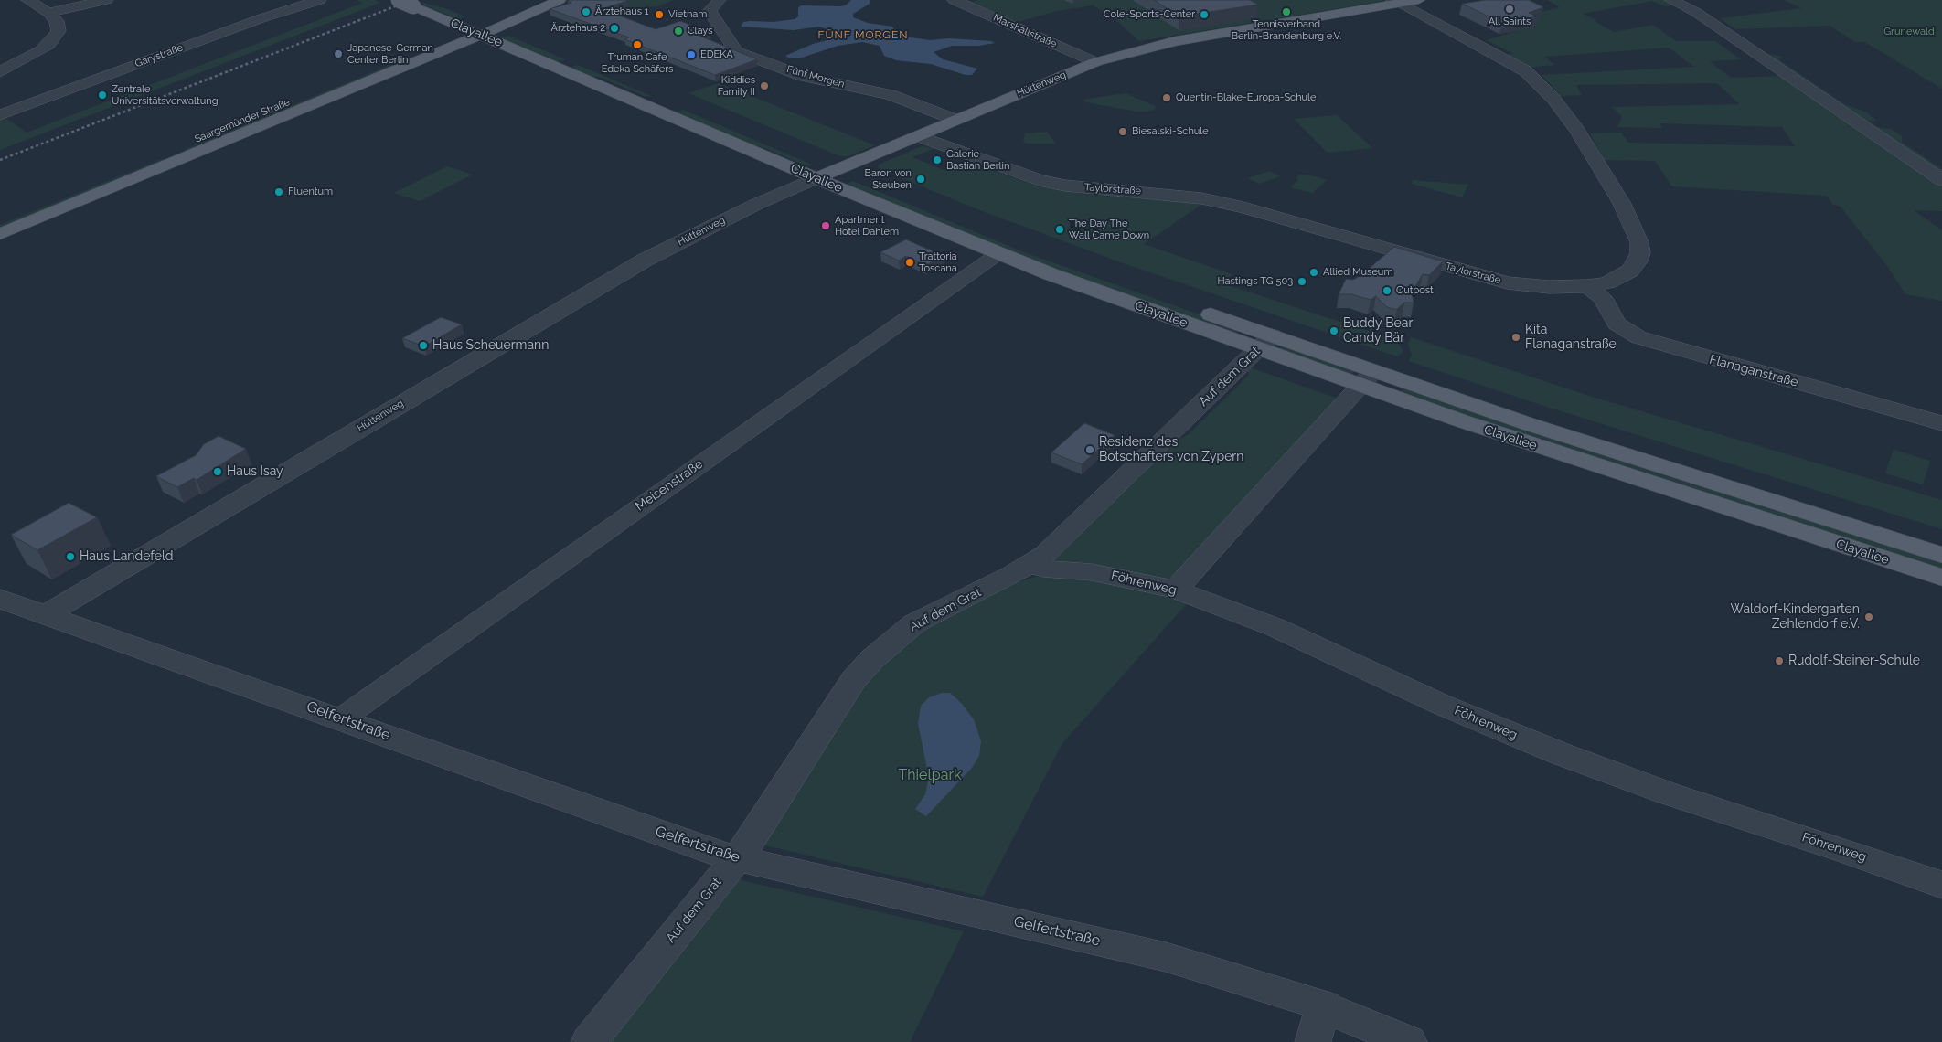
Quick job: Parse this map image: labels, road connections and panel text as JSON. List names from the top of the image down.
{
  "streets": {
    "main road": ["Clayallee", "Hüttenweg", "Saargemünder Straße"],
    "street": [
      "Marshallstraße",
      "Garystraße",
      "Fünf Morgen",
      "Taylorstraße",
      "Flanaganstraße",
      "Auf dem Grat",
      "Meisenstraße",
      "Föhrenweg",
      "Gelfertstraße"
    ]
  },
  "crossings": [
    ["Marshallstraße", "Hüttenweg"],
    ["Clayallee", "Hüttenweg"],
    ["Clayallee", "Saargemünder Straße"],
    ["Clayallee", "Auf dem Grat"],
    ["Clayallee", "Meisenstraße"],
    ["Fünf Morgen", "Hüttenweg"],
    ["Hüttenweg", "Taylorstraße"],
    ["Hüttenweg", "Gelfertstraße"],
    ["Taylorstraße", "Flanaganstraße"],
    ["Auf dem Grat", "Föhrenweg"],
    ["Auf dem Grat", "Gelfertstraße"],
    ["Meisenstraße", "Gelfertstraße"]
  ],
  "districts": ["FÜNF MORGEN"],
  "parks": ["Grunewald", "Thielpark"],
  "places": [
    "All Saints",
    "Ärztehaus 1",
    "Tennisverband Berlin-Brandenburg e.V.",
    "Vietnam",
    "Cole-Sports-Center",
    "Ärztehaus 2",
    "Clays",
    "Truman Cafe Edeka Schäfers",
    "Japanese-German Center Berlin",
    "EDEKA",
    "Kiddies Family II",
    "Zentrale Universitätsverwaltung",
    "Quentin-Blake-Europa-Schule",
    "Biesalski-Schule",
    "Galerie Bastian Berlin",
    "Baron von Steuben",
    "Fluentum",
    "Apartment Hotel Dahlem",
    "The Day The Wall Came Down",
    "Trattoria Toscana",
    "Allied Museum",
    "Hastings TG 503",
    "Outpost",
    "Buddy Bear Candy Bär",
    "Kita Flanaganstraße",
    "Haus Scheuermann",
    "Residenz des Botschafters von Zypern",
    "Haus Isay",
    "Haus Landefeld",
    "Waldorf-Kindergarten Zehlendorf e.V.",
    "Rudolf-Steiner-Schule"
  ]
}
